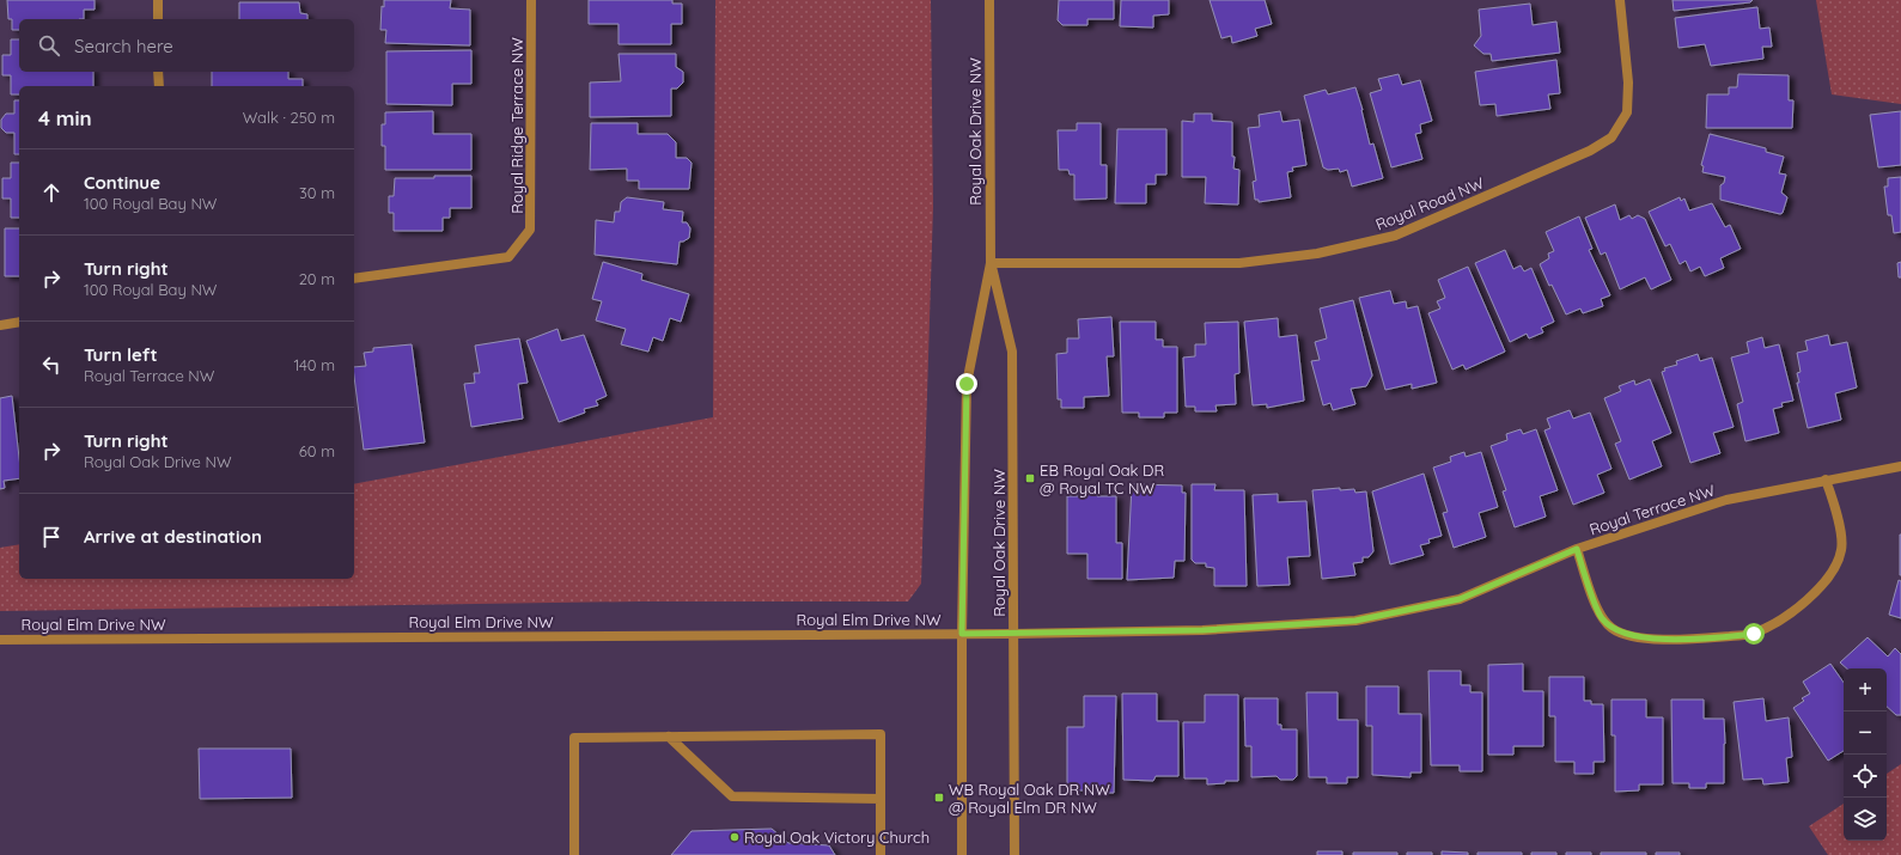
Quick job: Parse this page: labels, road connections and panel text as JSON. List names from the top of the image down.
{
  "streets": {
    "street": [
      "Royal Ridge Terrace NW",
      "Royal Oak Drive NW",
      "Royal Road NW",
      "Royal Terrace NW",
      "Royal Elm Drive NW"
    ]
  },
  "crossings": [
    ["Royal Oak Drive NW", "Royal Road NW"],
    ["Royal Oak Drive NW", "Royal Terrace NW"],
    ["Royal Oak Drive NW", "Royal Elm Drive NW"],
    ["Royal Terrace NW", "Royal Elm Drive NW"]
  ],
  "places": {
    "transit": ["EB Royal Oak DR @ Royal TC NW", "WB Royal Oak DR NW @ Royal Elm DR NW"],
    "other": ["Royal Oak Victory Church"]
  },
  "page": {
    "search": "Search here",
    "heading": ["4 min", "Walk · 250 m"],
    "list": [
      ["Continue", "100 Royal Bay NW", "30 m"],
      ["Turn right", "100 Royal Bay NW", "20 m"],
      ["Turn left", "Royal Terrace NW", "140 m"],
      ["Turn right", "Royal Oak Drive NW", "60 m"],
      "Arrive at destination"
    ],
    "map_buttons": ["+", "−"]
  }
}
